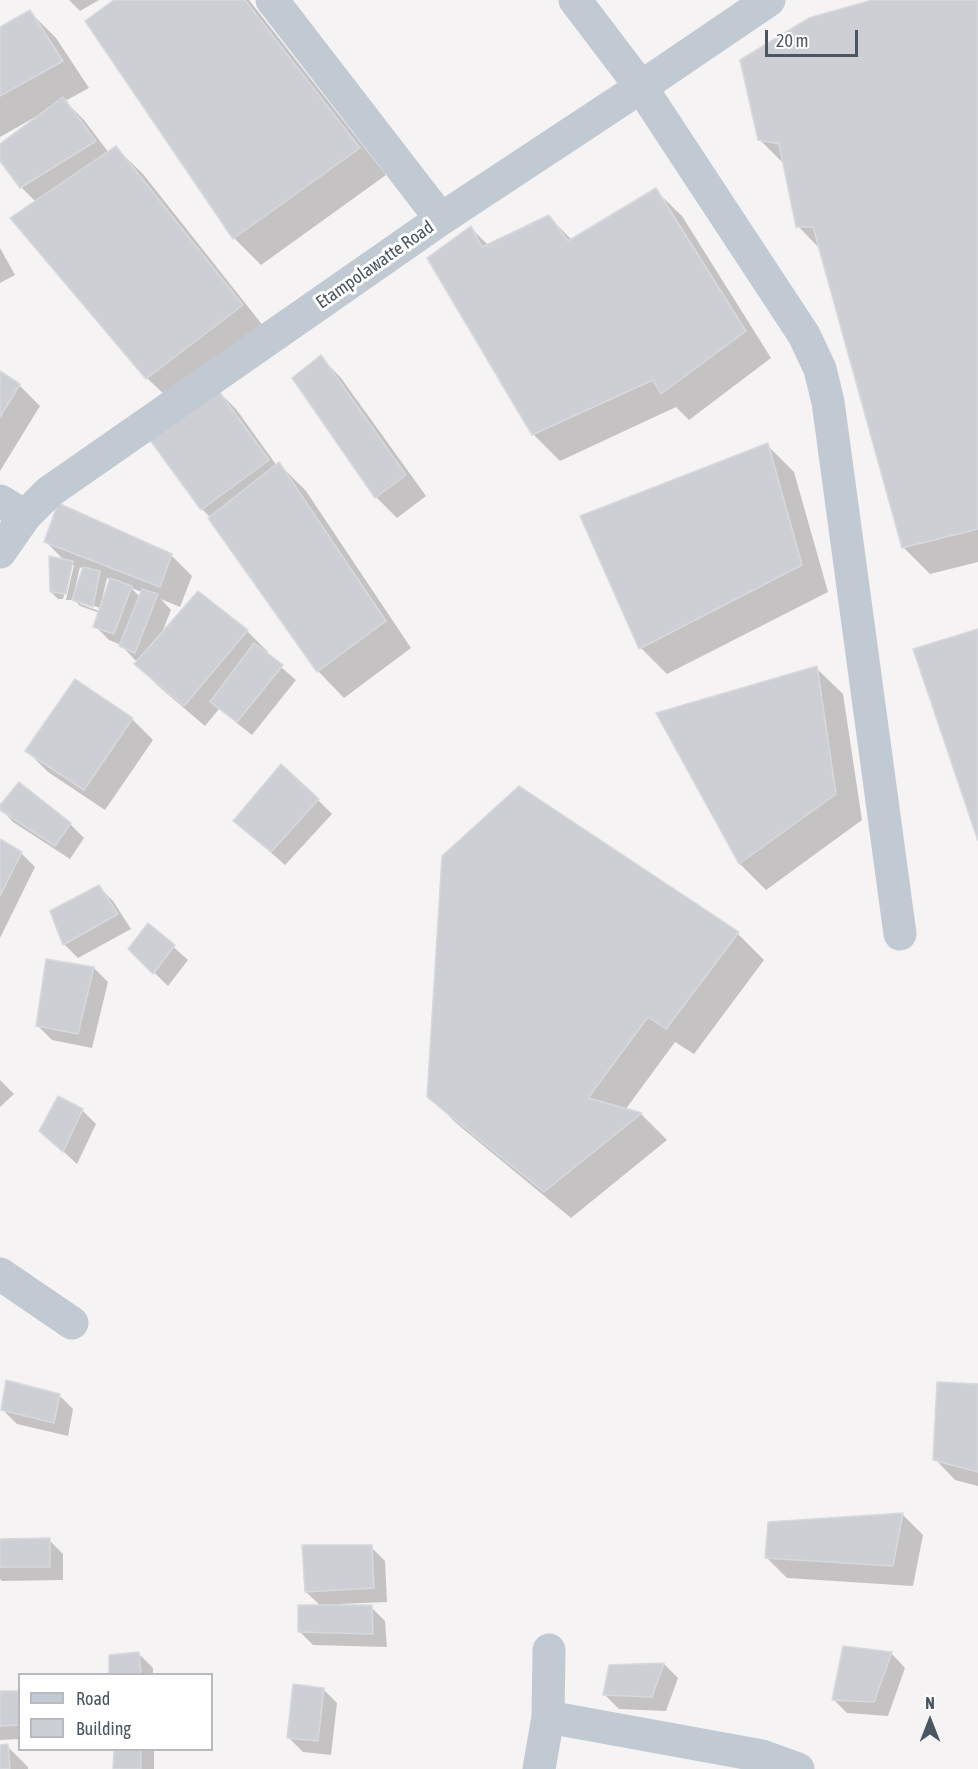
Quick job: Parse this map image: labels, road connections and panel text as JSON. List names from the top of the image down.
{
  "streets": {
    "street": ["Etampolawatte Road"]
  },
  "legend": ["Road", "Building"],
  "scale_bar": "20 m",
  "north": "top"
}
